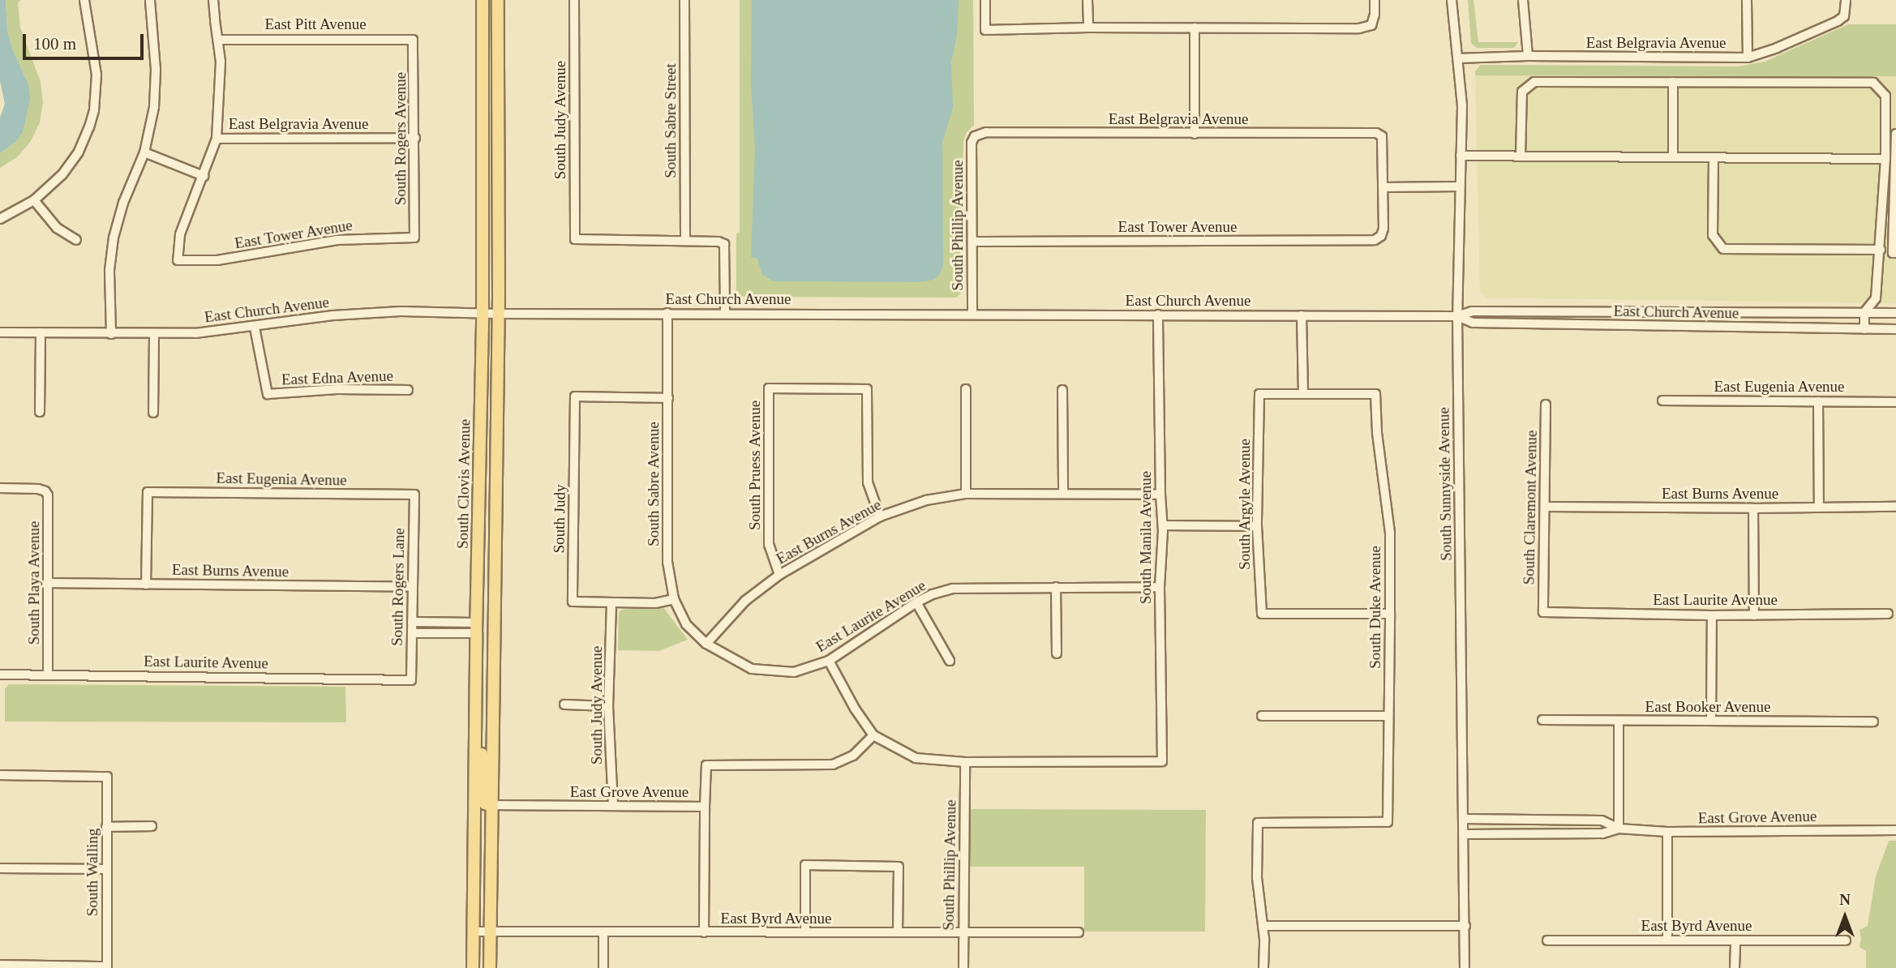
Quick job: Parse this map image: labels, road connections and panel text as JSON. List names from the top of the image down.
{
  "streets": {
    "main road": ["South Clovis Avenue"],
    "street": [
      "East Pitt Avenue",
      "East Belgravia Avenue",
      "South Judy Avenue",
      "South Sabre Street",
      "South Rogers Avenue",
      "South Phillip Avenue",
      "East Tower Avenue",
      "East Church Avenue",
      "East Edna Avenue",
      "East Eugenia Avenue",
      "South Pruess Avenue",
      "South Sabre Avenue",
      "South Sunnyside Avenue",
      "East Burns Avenue",
      "South Argyle Avenue",
      "South Claremont Avenue",
      "South Judy",
      "South Manila Avenue",
      "South Playa Avenue",
      "South Rogers Lane",
      "East Laurite Avenue",
      "South Duke Avenue",
      "East Booker Avenue",
      "East Grove Avenue",
      "South Walling",
      "East Byrd Avenue"
    ]
  },
  "crossings": [
    ["East Pitt Avenue", "South Rogers Avenue"],
    ["East Belgravia Avenue", "South Rogers Avenue"],
    ["East Belgravia Avenue", "South Phillip Avenue"],
    ["East Belgravia Avenue", "East Tower Avenue"],
    ["East Belgravia Avenue", "South Sunnyside Avenue"],
    ["South Judy Avenue", "South Sabre Street"],
    ["South Judy Avenue", "South Judy"],
    ["South Judy Avenue", "East Grove Avenue"],
    ["South Rogers Avenue", "East Tower Avenue"],
    ["South Phillip Avenue", "East Tower Avenue"],
    ["South Phillip Avenue", "East Church Avenue"],
    ["South Phillip Avenue", "South Manila Avenue"],
    ["South Phillip Avenue", "East Byrd Avenue"],
    ["East Church Avenue", "East Edna Avenue"],
    ["East Church Avenue", "South Clovis Avenue"],
    ["East Church Avenue", "South Sabre Avenue"],
    ["East Church Avenue", "South Sunnyside Avenue"],
    ["East Church Avenue", "South Manila Avenue"],
    ["East Eugenia Avenue", "East Burns Avenue"],
    ["East Eugenia Avenue", "South Rogers Lane"],
    ["South Pruess Avenue", "East Burns Avenue"],
    ["South Clovis Avenue", "East Grove Avenue"],
    ["South Clovis Avenue", "East Byrd Avenue"],
    ["South Sabre Avenue", "East Burns Avenue"],
    ["South Sabre Avenue", "South Judy"],
    ["South Sabre Avenue", "East Laurite Avenue"],
    ["South Sunnyside Avenue", "East Grove Avenue"],
    ["East Burns Avenue", "South Claremont Avenue"],
    ["East Burns Avenue", "South Manila Avenue"],
    ["East Burns Avenue", "South Playa Avenue"],
    ["East Burns Avenue", "South Rogers Lane"],
    ["East Burns Avenue", "East Laurite Avenue"],
    ["South Argyle Avenue", "South Duke Avenue"],
    ["South Claremont Avenue", "East Laurite Avenue"],
    ["South Manila Avenue", "East Laurite Avenue"],
    ["South Playa Avenue", "East Laurite Avenue"],
    ["South Rogers Lane", "East Laurite Avenue"]
  ],
  "scale_bar": "100 m",
  "north": "top"
}
